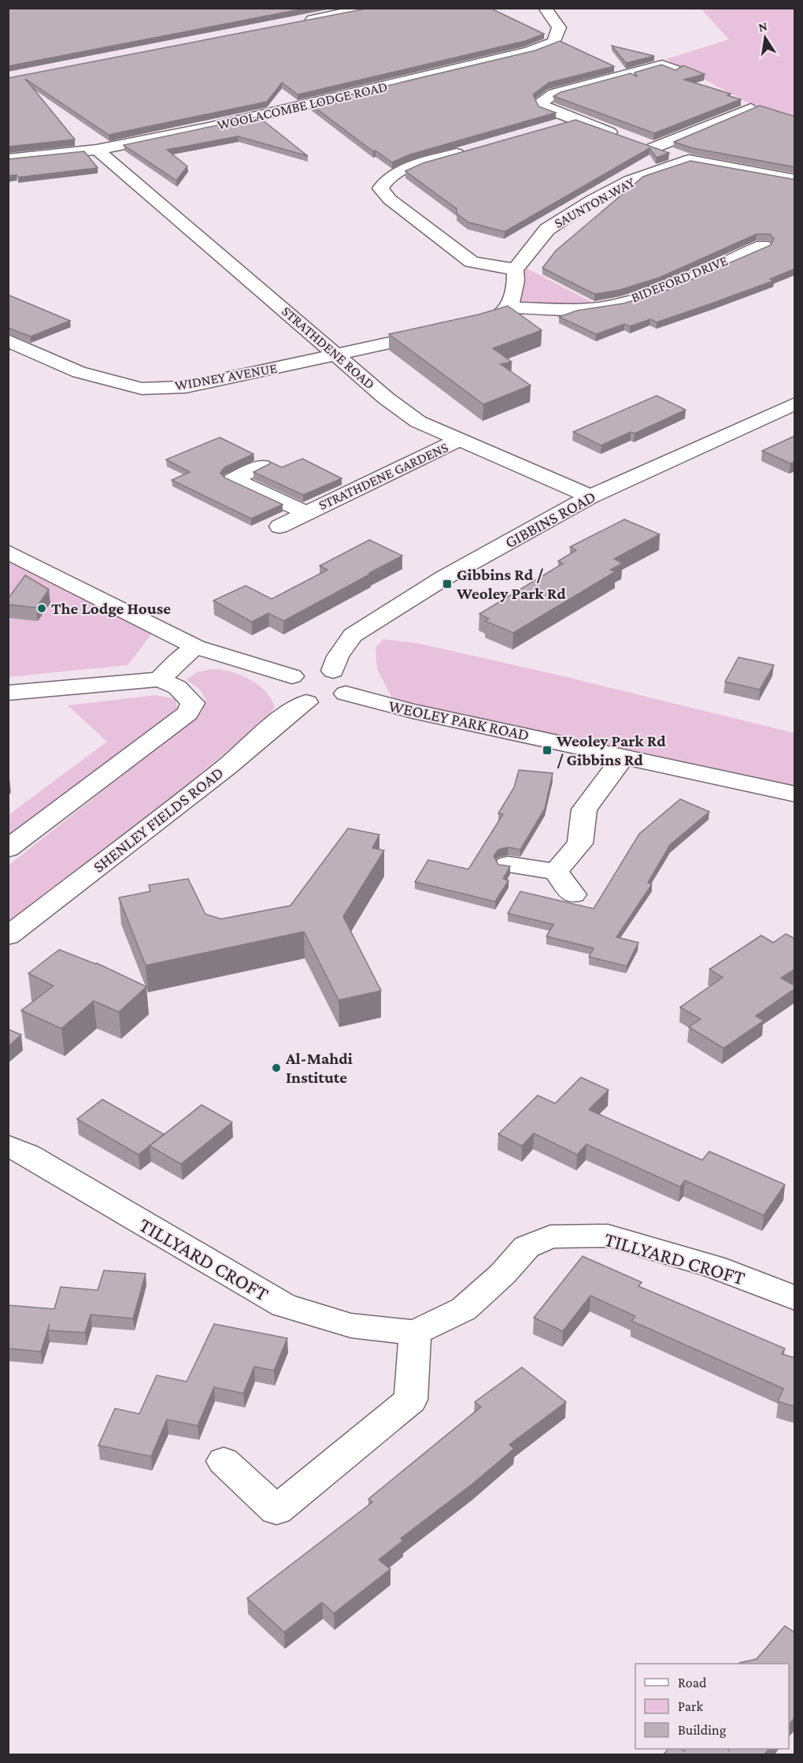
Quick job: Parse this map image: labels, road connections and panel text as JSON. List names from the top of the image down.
{
  "streets": {
    "street": [
      "WOOLACOMBE LODGE ROAD",
      "SAUNTON WAY",
      "BIDEFORD DRIVE",
      "STRATHDENE ROAD",
      "WIDNEY AVENUE",
      "STRATHDENE GARDENS",
      "GIBBINS ROAD",
      "WEOLEY PARK ROAD",
      "SHENLEY FIELDS ROAD",
      "TILLYARD CROFT"
    ]
  },
  "crossings": [
    ["WOOLACOMBE LODGE ROAD", "STRATHDENE ROAD"],
    ["STRATHDENE ROAD", "WIDNEY AVENUE"],
    ["STRATHDENE ROAD", "STRATHDENE GARDENS"],
    ["STRATHDENE ROAD", "GIBBINS ROAD"]
  ],
  "places": {
    "transit": ["Gibbins Rd / Weoley Park Rd", "Weoley Park Rd / Gibbins Rd"],
    "other": ["The Lodge House", "Al-Mahdi Institute"]
  },
  "legend": ["Road", "Park", "Building"],
  "north": "top"
}
